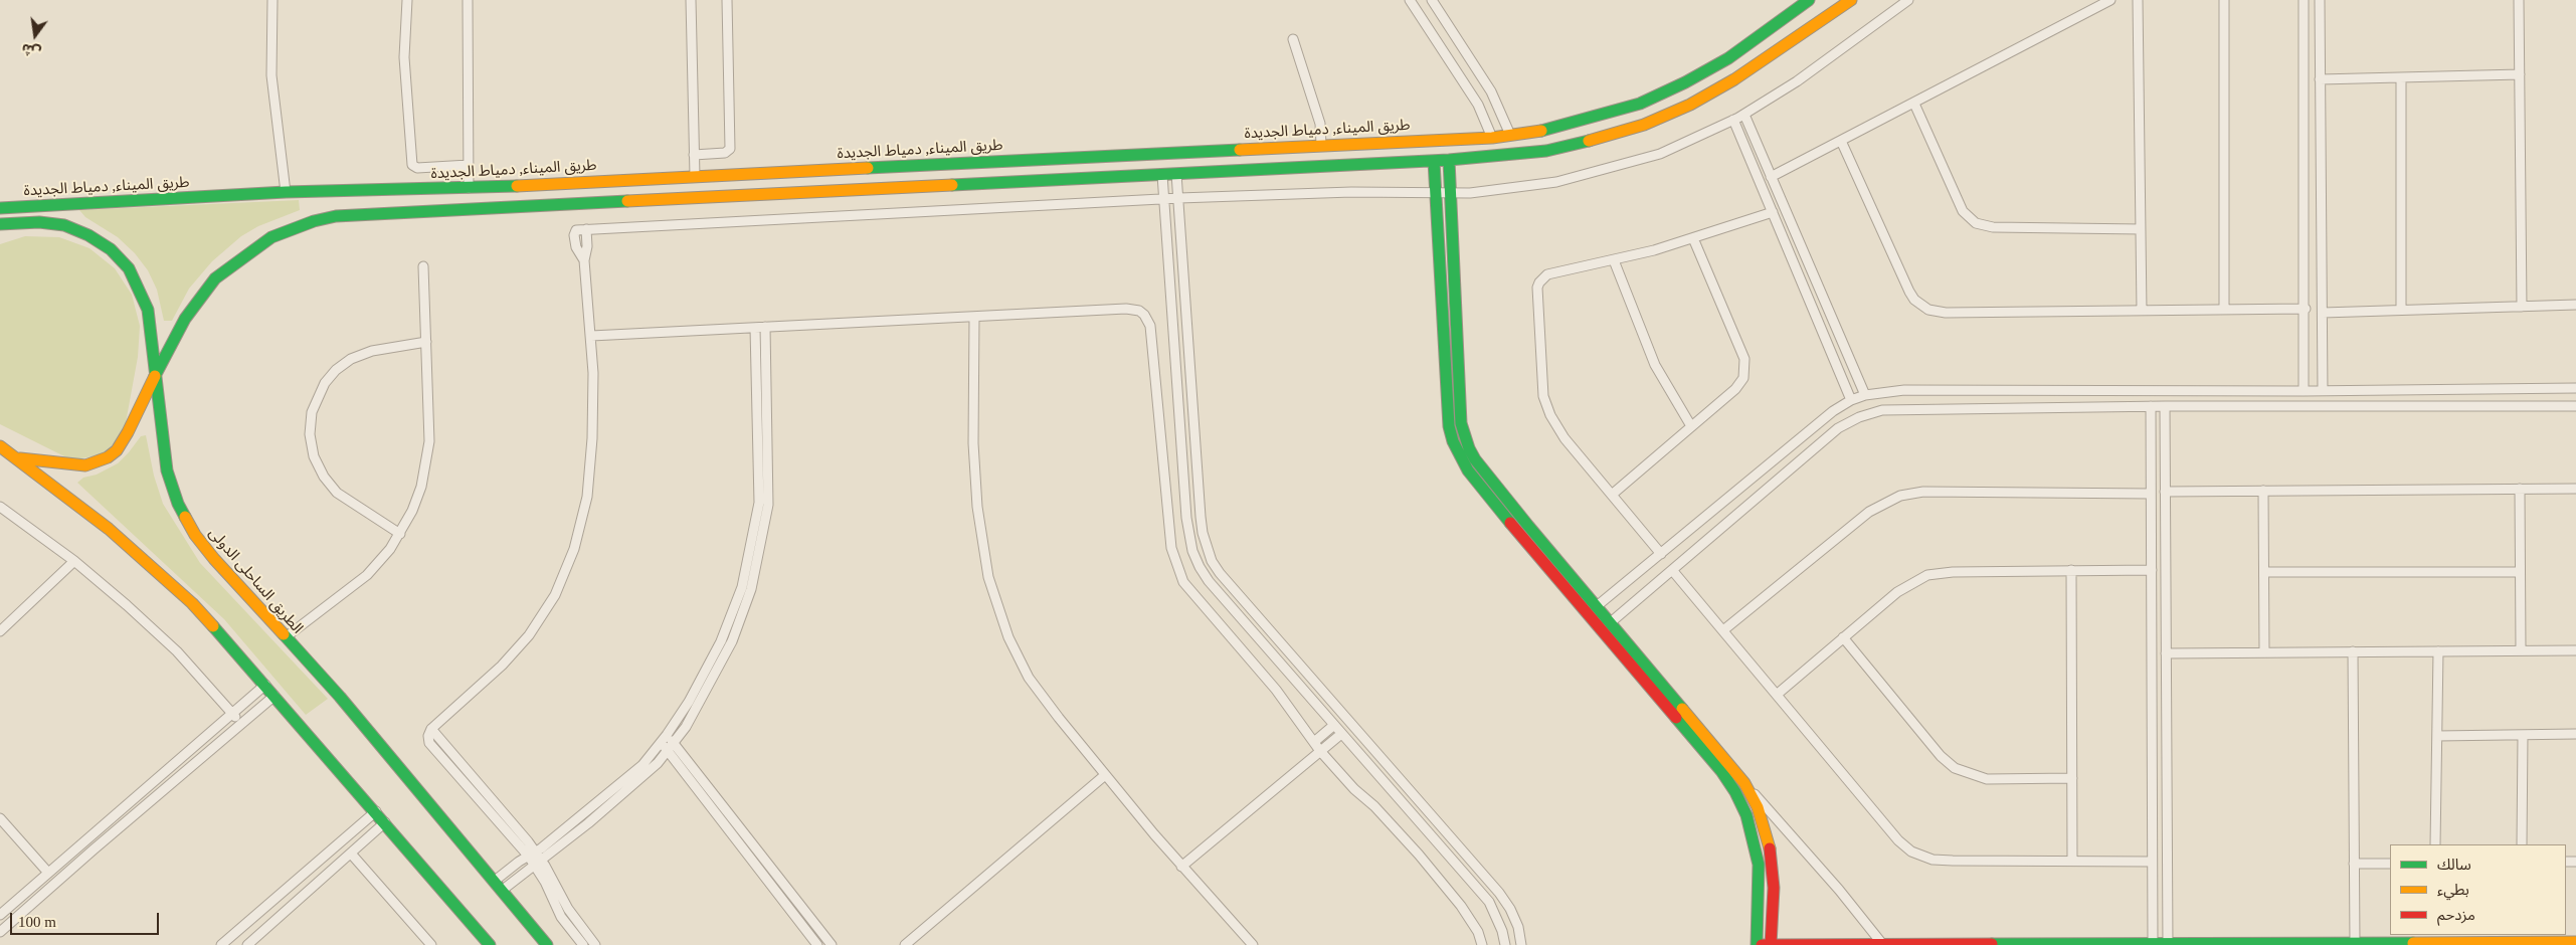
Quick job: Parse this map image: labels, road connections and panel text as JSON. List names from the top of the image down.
{
  "streets": {
    "main road": ["طريق الميناء, دمياط الجديدة", "الطريق الساحلى الدولى"]
  },
  "legend": ["سالك", "بطيء", "مزدحم"],
  "scale_bar": "100 m",
  "north": "bottom"
}
